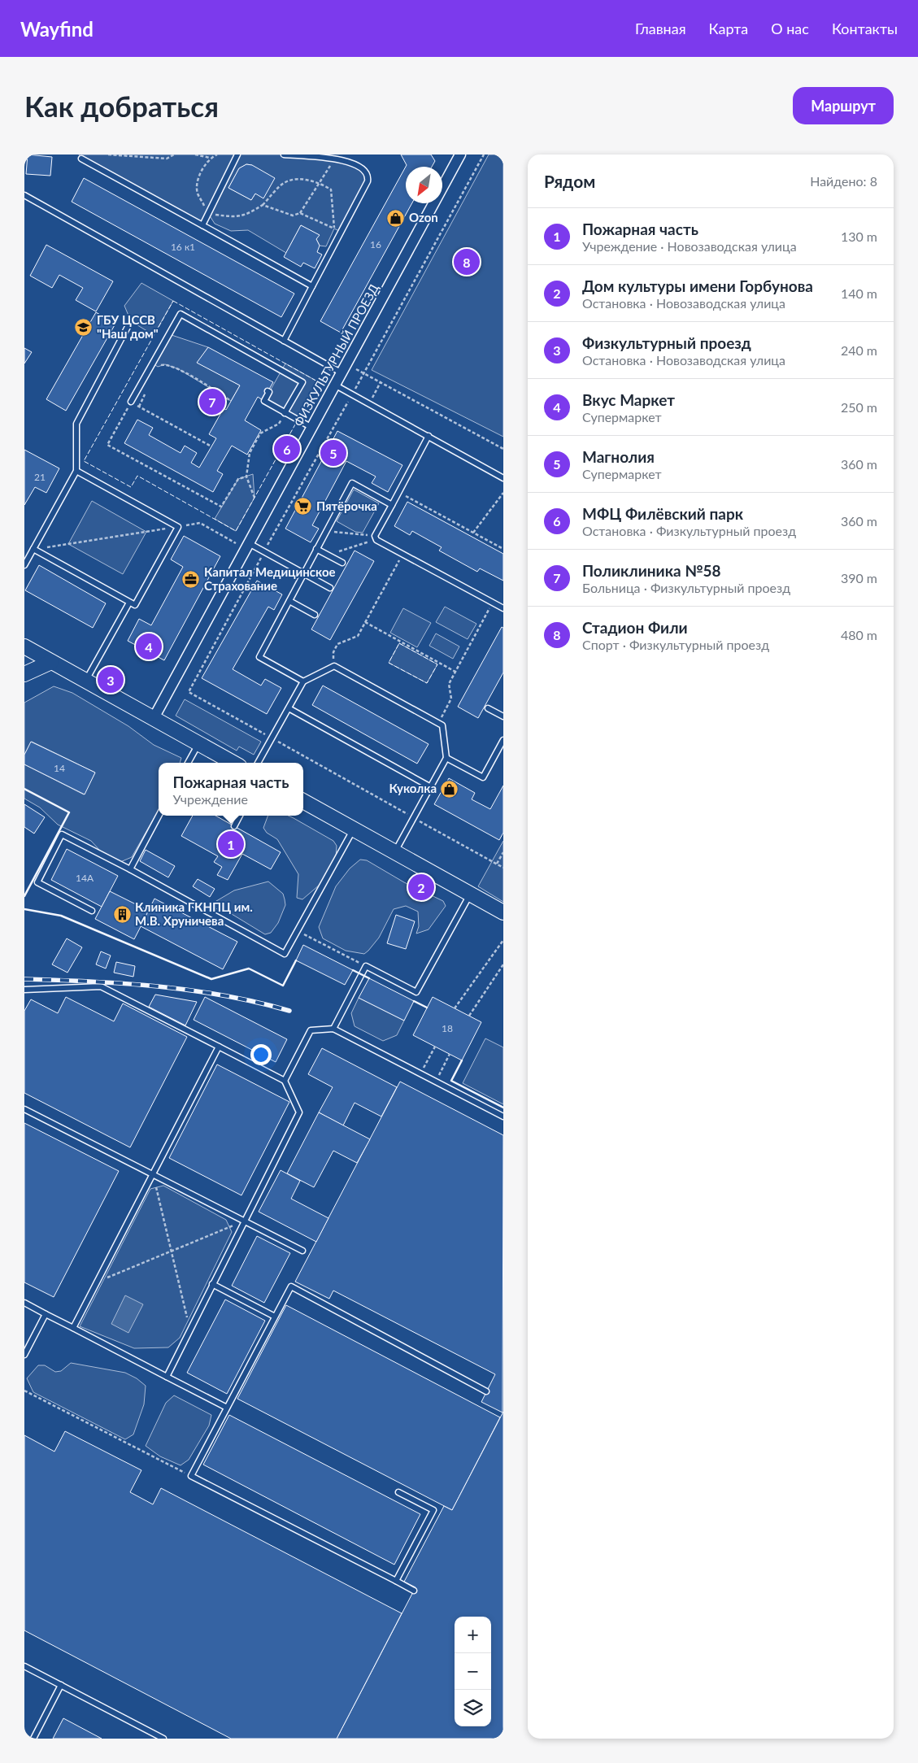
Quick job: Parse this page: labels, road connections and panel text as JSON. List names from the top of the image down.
{
  "streets": {
    "street": ["ФИЗКУЛЬТУРНЫЙ ПРОЕЗД"]
  },
  "places": {
    "shop": ["Ozon", "Куколка"],
    "school or university": ["ГБУ ЦССВ \"Наш дом\""],
    "supermarket": ["Пятёрочка"],
    "office": ["Капитал Медицинское Страхование"],
    "building": ["Клиника ГКНПЦ им. М.В. Хруничева"]
  },
  "house_numbers": [
    "16",
    "16 к1",
    "21",
    "14",
    "14А",
    "18"
  ],
  "north": "bottom left",
  "page": {
    "header": "Wayfind",
    "nav": [
      "Главная",
      "Карта",
      "О нас",
      "Контакты"
    ],
    "buttons": "Маршрут",
    "title": "Как добраться",
    "heading": ["Рядом", "Найдено: 8"],
    "list": [
      {
        "mark": "1",
        "name": "Пожарная часть",
        "note": "Учреждение · Новозаводская улица",
        "value": "130 m"
      },
      {
        "mark": "2",
        "name": "Дом культуры имени Горбунова",
        "note": "Остановка · Новозаводская улица",
        "value": "140 m"
      },
      {
        "mark": "3",
        "name": "Физкультурный проезд",
        "note": "Остановка · Новозаводская улица",
        "value": "240 m"
      },
      {
        "mark": "4",
        "name": "Вкус Маркет",
        "note": "Супермаркет",
        "value": "250 m"
      },
      {
        "mark": "5",
        "name": "Магнолия",
        "note": "Супермаркет",
        "value": "360 m"
      },
      {
        "mark": "6",
        "name": "МФЦ Филёвский парк",
        "note": "Остановка · Физкультурный проезд",
        "value": "360 m"
      },
      {
        "mark": "7",
        "name": "Поликлиника №58",
        "note": "Больница · Физкультурный проезд",
        "value": "390 m"
      },
      {
        "mark": "8",
        "name": "Стадион Фили",
        "note": "Спорт · Физкультурный проезд",
        "value": "480 m"
      }
    ],
    "pins": [
      "8",
      "7",
      "6",
      "5",
      "4",
      "3",
      "1",
      "2"
    ],
    "popup": ["Пожарная часть", "Учреждение"],
    "map_buttons": ["+", "−"]
  }
}
